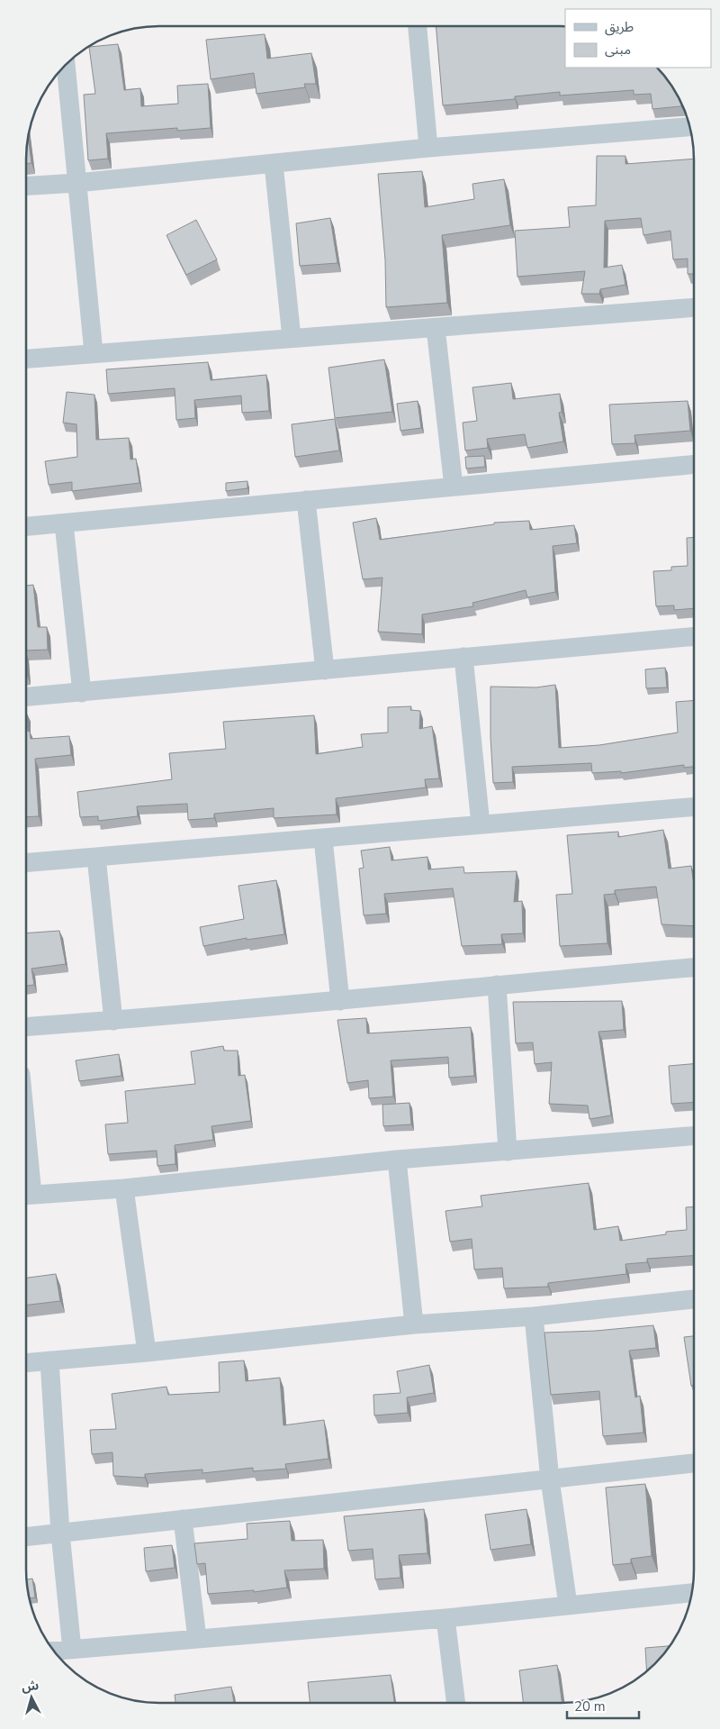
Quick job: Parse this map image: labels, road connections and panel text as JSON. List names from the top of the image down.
{
  "legend": ["طريق", "مبنى"],
  "scale_bar": "20 m",
  "north": "top"
}
